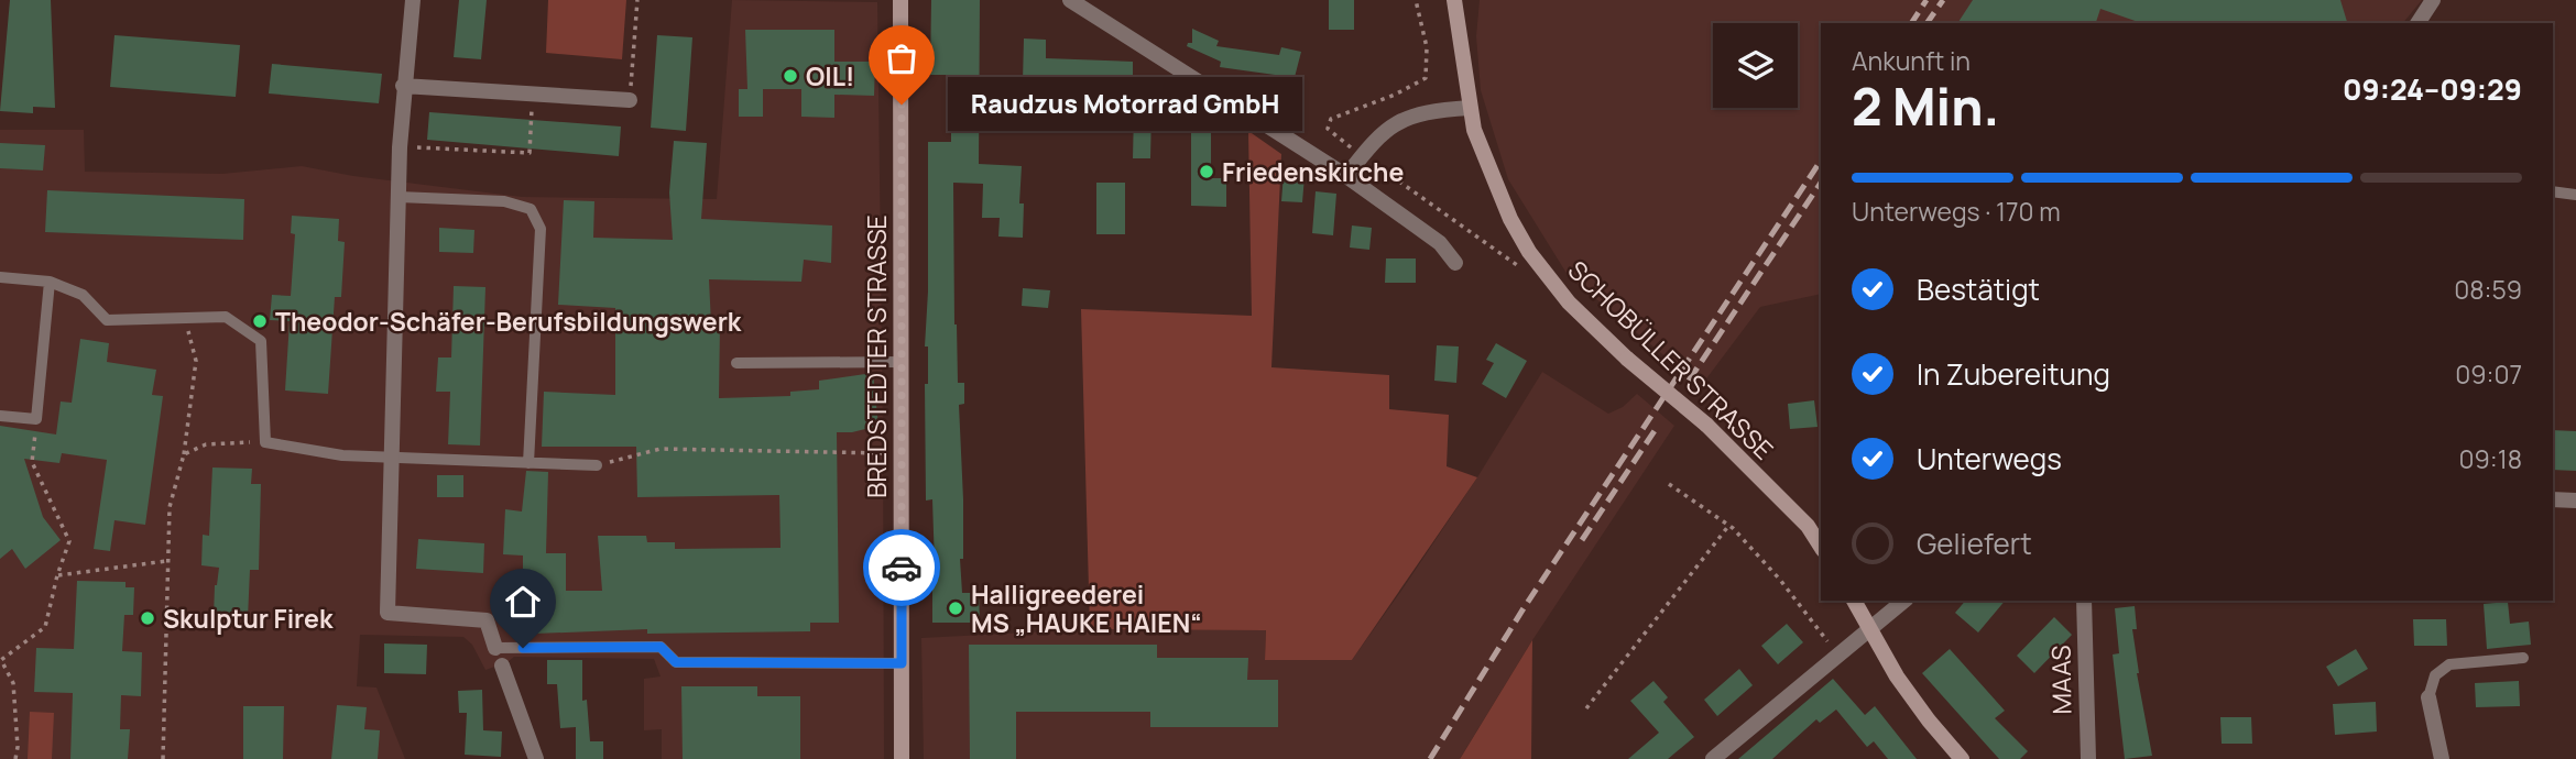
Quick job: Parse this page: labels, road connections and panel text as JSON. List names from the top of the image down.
{
  "streets": {
    "main road": ["BREDSTEDTER STRASSE", "SCHOBÜLLER STRASSE"],
    "street": ["MAAS"]
  },
  "places": [
    "OIL!",
    "Raudzus Motorrad GmbH",
    "Friedenskirche",
    "Theodor-Schäfer-Berufsbildungswerk",
    "Halligreederei MS „HAUKE HAIEN“",
    "Skulptur Firek"
  ],
  "page": {
    "heading": ["2 Min.", "Ankunft in", "09:24–09:29"],
    "bubble": "Raudzus Motorrad GmbH",
    "bar": "Unterwegs · 170 m",
    "list": [
      ["Bestätigt", "08:59"],
      ["In Zubereitung", "09:07"],
      ["Unterwegs", "09:18"],
      "Geliefert"
    ]
  }
}
